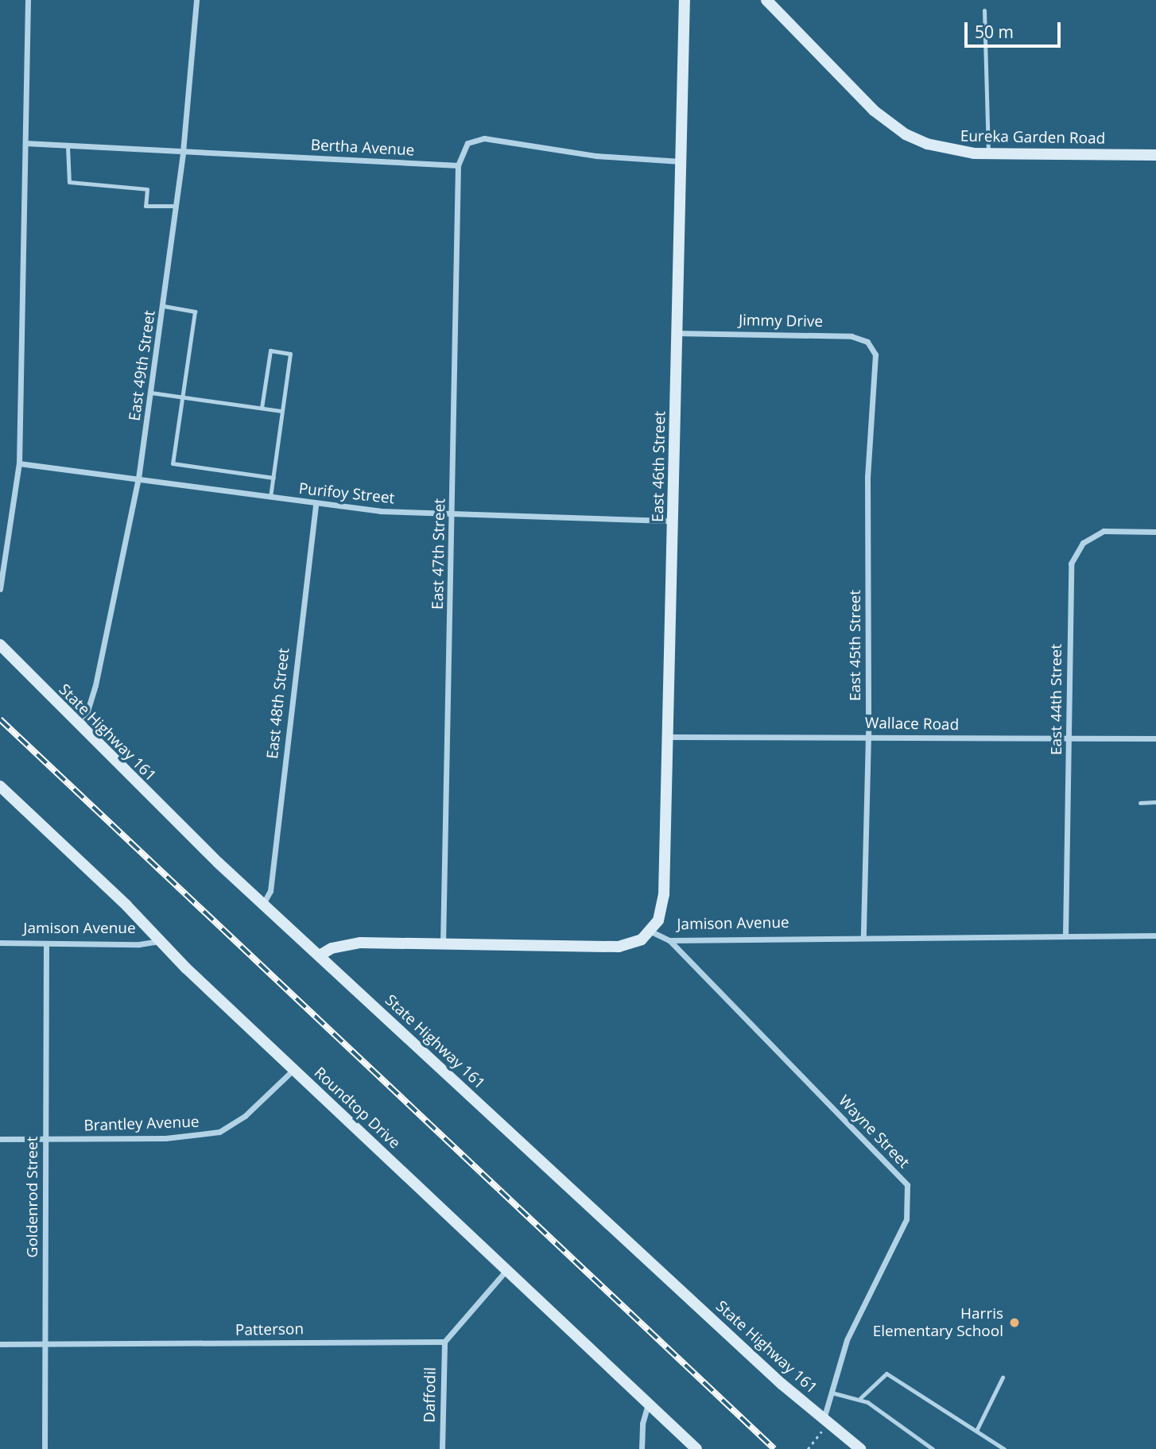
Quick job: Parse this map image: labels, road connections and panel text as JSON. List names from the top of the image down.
{
  "streets": {
    "street": [
      "Eureka Garden Road",
      "Bertha Avenue",
      "Jimmy Drive",
      "East 49th Street",
      "East 46th Street",
      "Purifoy Street",
      "East 47th Street",
      "East 45th Street",
      "East 44th Street",
      "East 48th Street",
      "Wallace Road",
      "State Highway 161",
      "Jamison Avenue",
      "Roundtop Drive",
      "Brantley Avenue",
      "Wayne Street",
      "Goldenrod Street",
      "Patterson",
      "Daffodil"
    ]
  },
  "crossings": [
    ["Bertha Avenue", "East 49th Street"],
    ["Bertha Avenue", "East 47th Street"],
    ["Jimmy Drive", "East 46th Street"],
    ["Jimmy Drive", "East 45th Street"],
    ["East 49th Street", "Purifoy Street"],
    ["East 49th Street", "State Highway 161"],
    ["East 46th Street", "Purifoy Street"],
    ["East 46th Street", "Wallace Road"],
    ["East 46th Street", "Jamison Avenue"],
    ["Purifoy Street", "East 47th Street"],
    ["Purifoy Street", "East 48th Street"],
    ["East 45th Street", "Wallace Road"],
    ["East 45th Street", "Jamison Avenue"],
    ["East 44th Street", "Wallace Road"],
    ["East 44th Street", "Jamison Avenue"],
    ["East 48th Street", "State Highway 161"],
    ["State Highway 161", "Wayne Street"],
    ["Jamison Avenue", "Roundtop Drive"],
    ["Jamison Avenue", "Wayne Street"],
    ["Jamison Avenue", "Goldenrod Street"],
    ["Roundtop Drive", "Brantley Avenue"],
    ["Brantley Avenue", "Goldenrod Street"],
    ["Goldenrod Street", "Patterson"],
    ["Patterson", "Daffodil"]
  ],
  "places": ["Harris Elementary School"],
  "scale_bar": "50 m"
}
